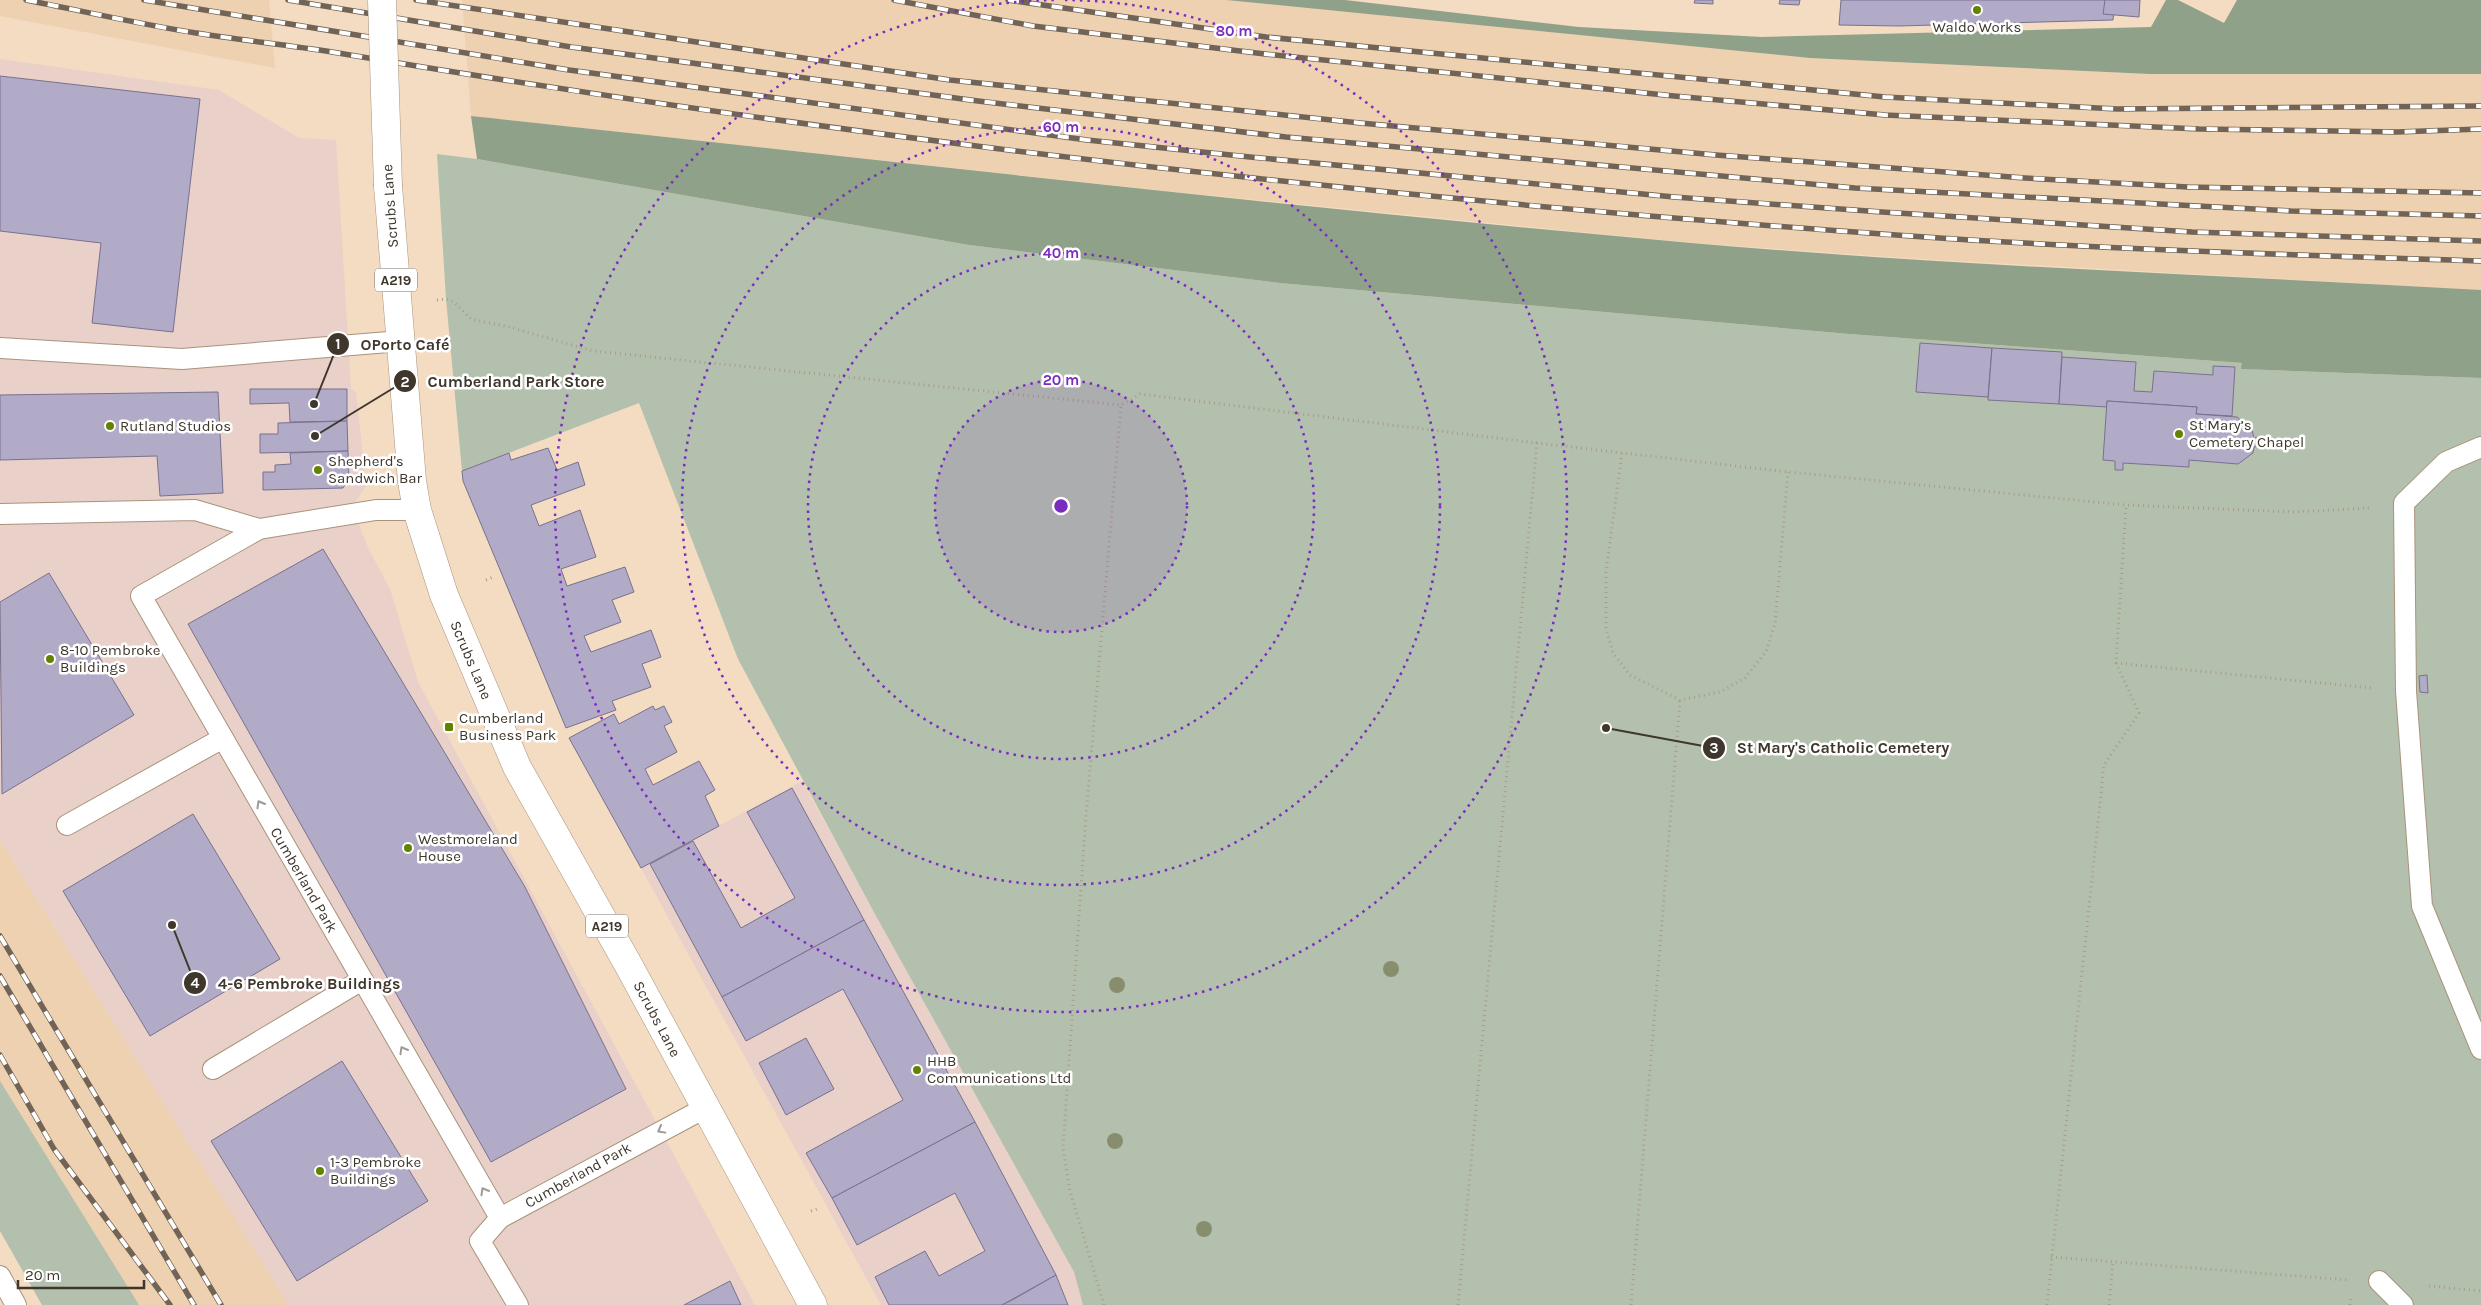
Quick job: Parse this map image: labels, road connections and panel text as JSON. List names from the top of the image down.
{
  "streets": {
    "main road": ["Scrubs Lane", "A219"],
    "lane": ["Cumberland Park"]
  },
  "crossings": [
    ["Scrubs Lane", "Cumberland Park"]
  ],
  "places": {
    "other": [
      "Waldo Works",
      "OPorto Café",
      "Rutland Studios",
      "St Mary’s Cemetery Chapel",
      "Cumberland Park Store",
      "Shepherd's Sandwich Bar",
      "8-10 Pembroke Buildings",
      "St Mary's Catholic Cemetery",
      "Westmoreland House",
      "4-6 Pembroke Buildings",
      "HHB Communications Ltd",
      "1-3 Pembroke Buildings"
    ],
    "transit": ["Cumberland Business Park"]
  },
  "scale_bar": "20 m",
  "rings": [
    "80 m",
    "60 m",
    "40 m",
    "20 m"
  ]
}
